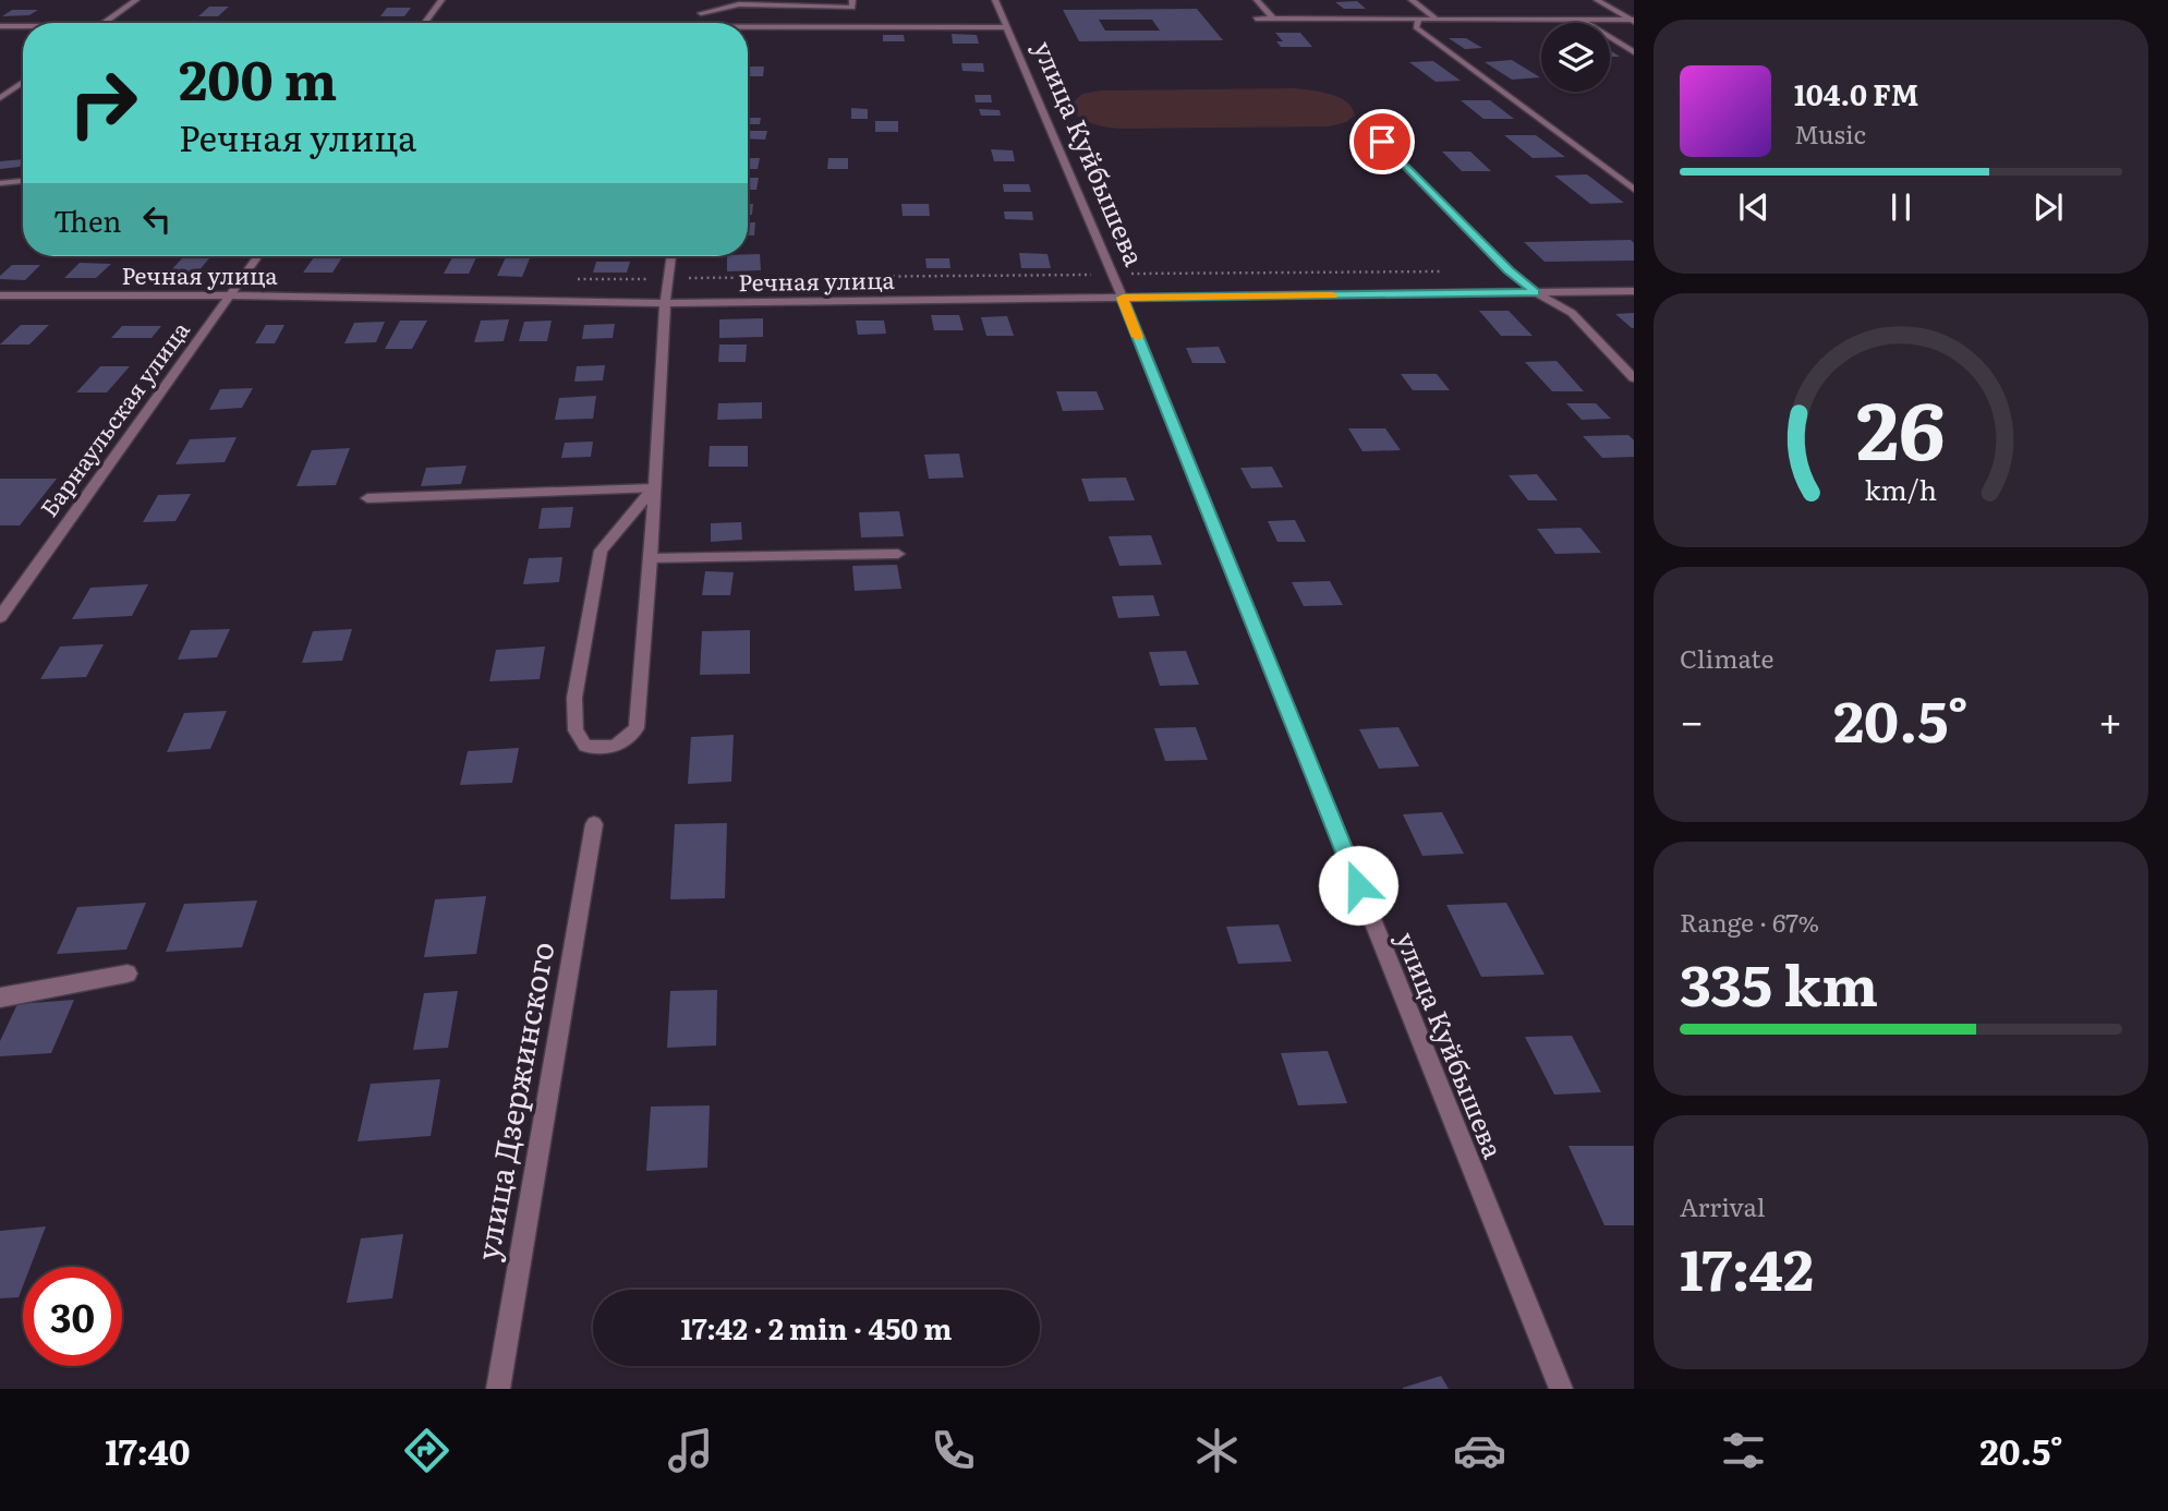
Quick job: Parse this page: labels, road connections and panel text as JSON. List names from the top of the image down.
{
  "streets": {
    "street": [
      "улица Куйбышева",
      "Речная улица",
      "Барнаульская улица",
      "улица Дзержинского"
    ]
  },
  "crossings": [
    ["улица Куйбышева", "Речная улица"],
    ["Речная улица", "Барнаульская улица"]
  ],
  "page": {
    "turn": ["200 m", "Речная улица"],
    "song": ["104.0 FM", "Music"],
    "then": "Then",
    "tile": [
      "Climate",
      ["Range · 67%", "335 km"],
      ["Arrival", "17:42"]
    ],
    "heat": ["−", "20.5°", "+"],
    "limit": "30",
    "trip": "17:42 · 2 min · 450 m",
    "tabs": ["17:40", "20.5°"],
    "gauge": ["26", "km/h"]
  }
}
